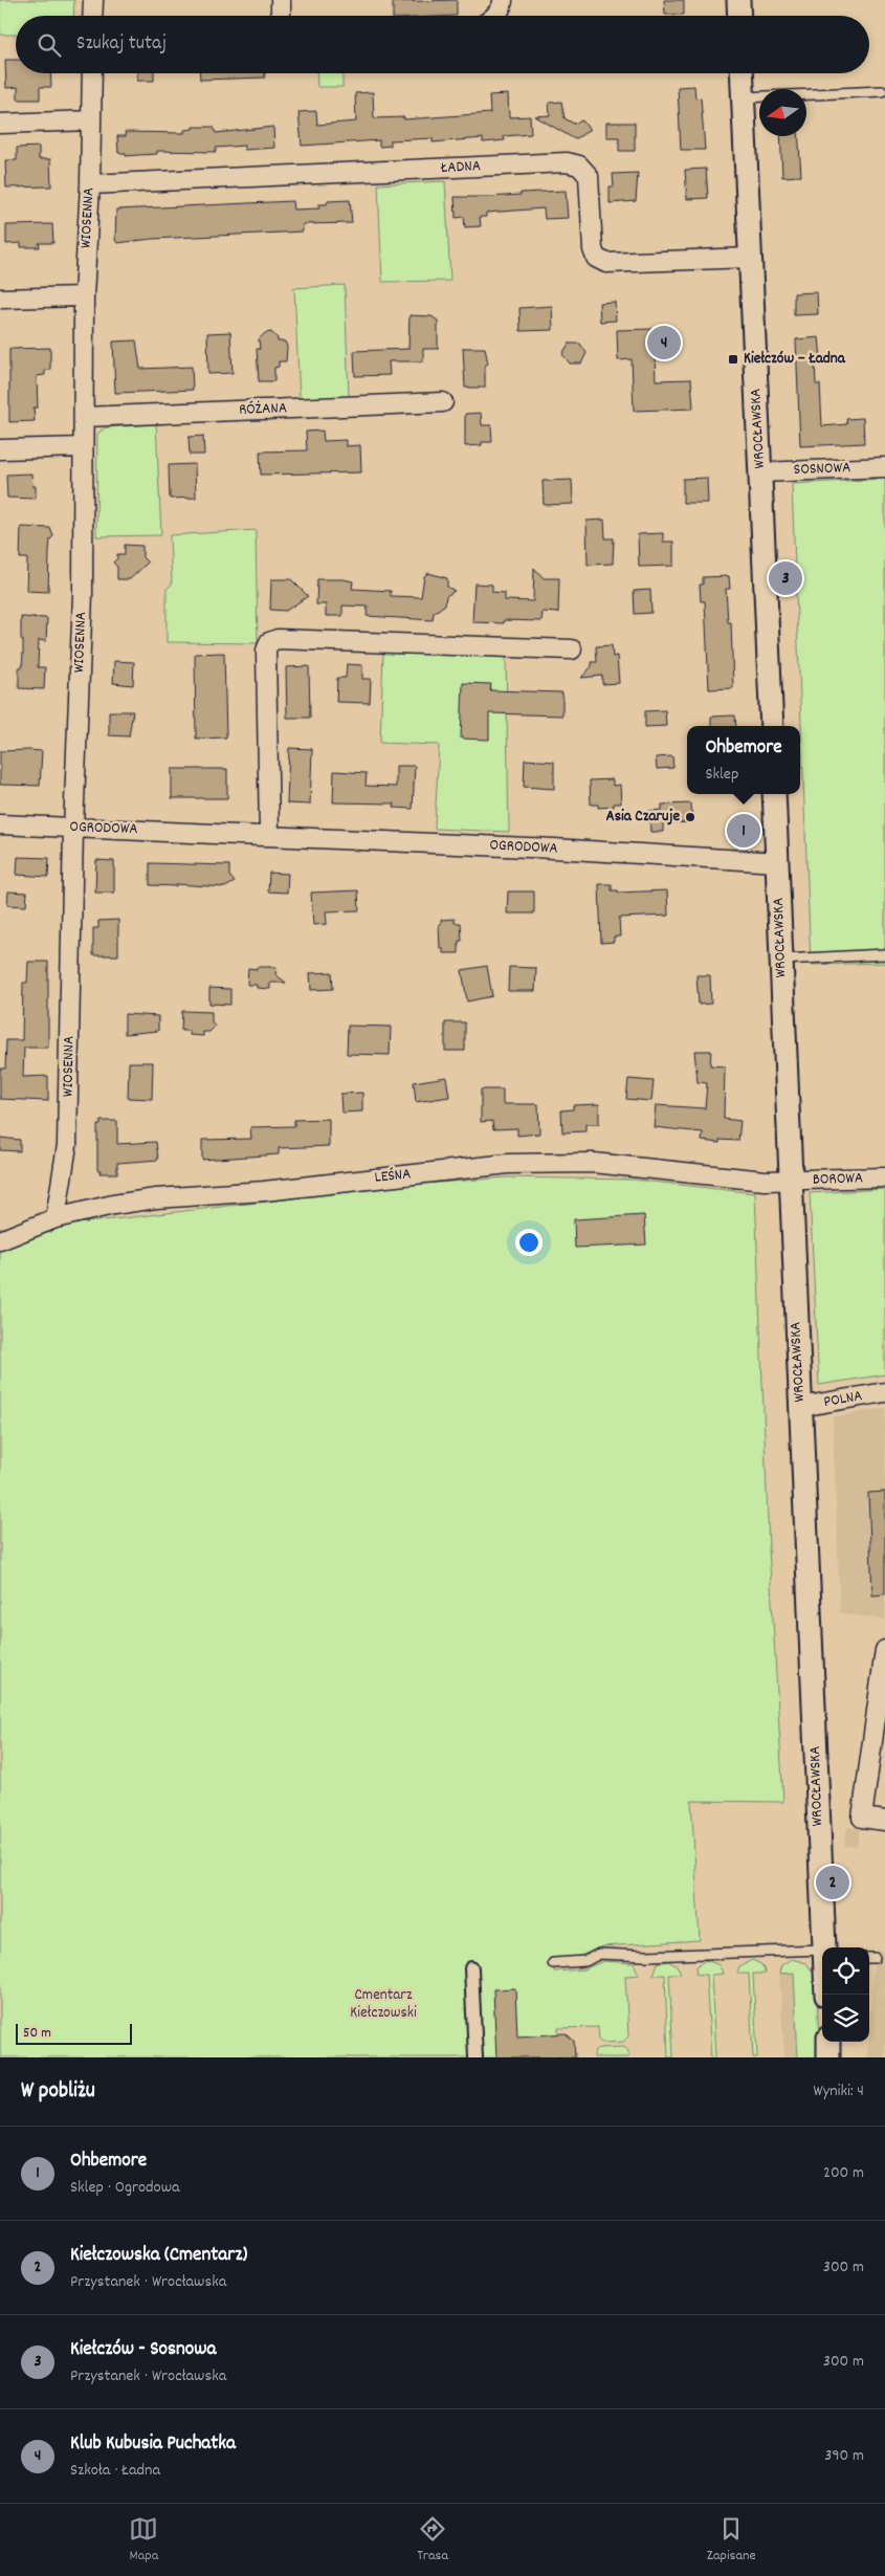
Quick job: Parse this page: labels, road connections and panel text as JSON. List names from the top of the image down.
{
  "streets": {
    "street": [
      "ŁADNA",
      "WIOSENNA",
      "RÓŻANA",
      "WROCŁAWSKA",
      "SOSNOWA",
      "OGRODOWA",
      "LEŚNA",
      "BOROWA",
      "POLNA"
    ]
  },
  "crossings": [
    ["ŁADNA", "WIOSENNA"],
    ["ŁADNA", "WROCŁAWSKA"],
    ["WIOSENNA", "RÓŻANA"],
    ["WIOSENNA", "OGRODOWA"],
    ["WIOSENNA", "LEŚNA"],
    ["WROCŁAWSKA", "SOSNOWA"],
    ["WROCŁAWSKA", "OGRODOWA"],
    ["WROCŁAWSKA", "LEŚNA"],
    ["WROCŁAWSKA", "BOROWA"],
    ["WROCŁAWSKA", "POLNA"],
    ["LEŚNA", "BOROWA"]
  ],
  "parks": ["Cmentarz Kiełczowski"],
  "places": {
    "transit": ["Kiełczów – Ładna"],
    "other": ["Asia Czaruje"]
  },
  "scale_bar": "50 m",
  "north": "left",
  "page": {
    "search": "Szukaj tutaj",
    "pins": [
      "4",
      "3",
      "1",
      "2"
    ],
    "popup": ["Ohbemore", "Sklep"],
    "scale": "50 m",
    "heading": ["W pobliżu", "Wyniki: 4"],
    "list": [
      {
        "mark": "1",
        "name": "Ohbemore",
        "note": "Sklep · Ogrodowa",
        "value": "200 m"
      },
      {
        "mark": "2",
        "name": "Kiełczowska (Cmentarz)",
        "note": "Przystanek · Wrocławska",
        "value": "300 m"
      },
      {
        "mark": "3",
        "name": "Kiełczów - Sosnowa",
        "note": "Przystanek · Wrocławska",
        "value": "300 m"
      },
      {
        "mark": "4",
        "name": "Klub Kubusia Puchatka",
        "note": "Szkoła · Ładna",
        "value": "390 m"
      }
    ],
    "nav": ["Mapa", "Trasa", "Zapisane"]
  }
}
